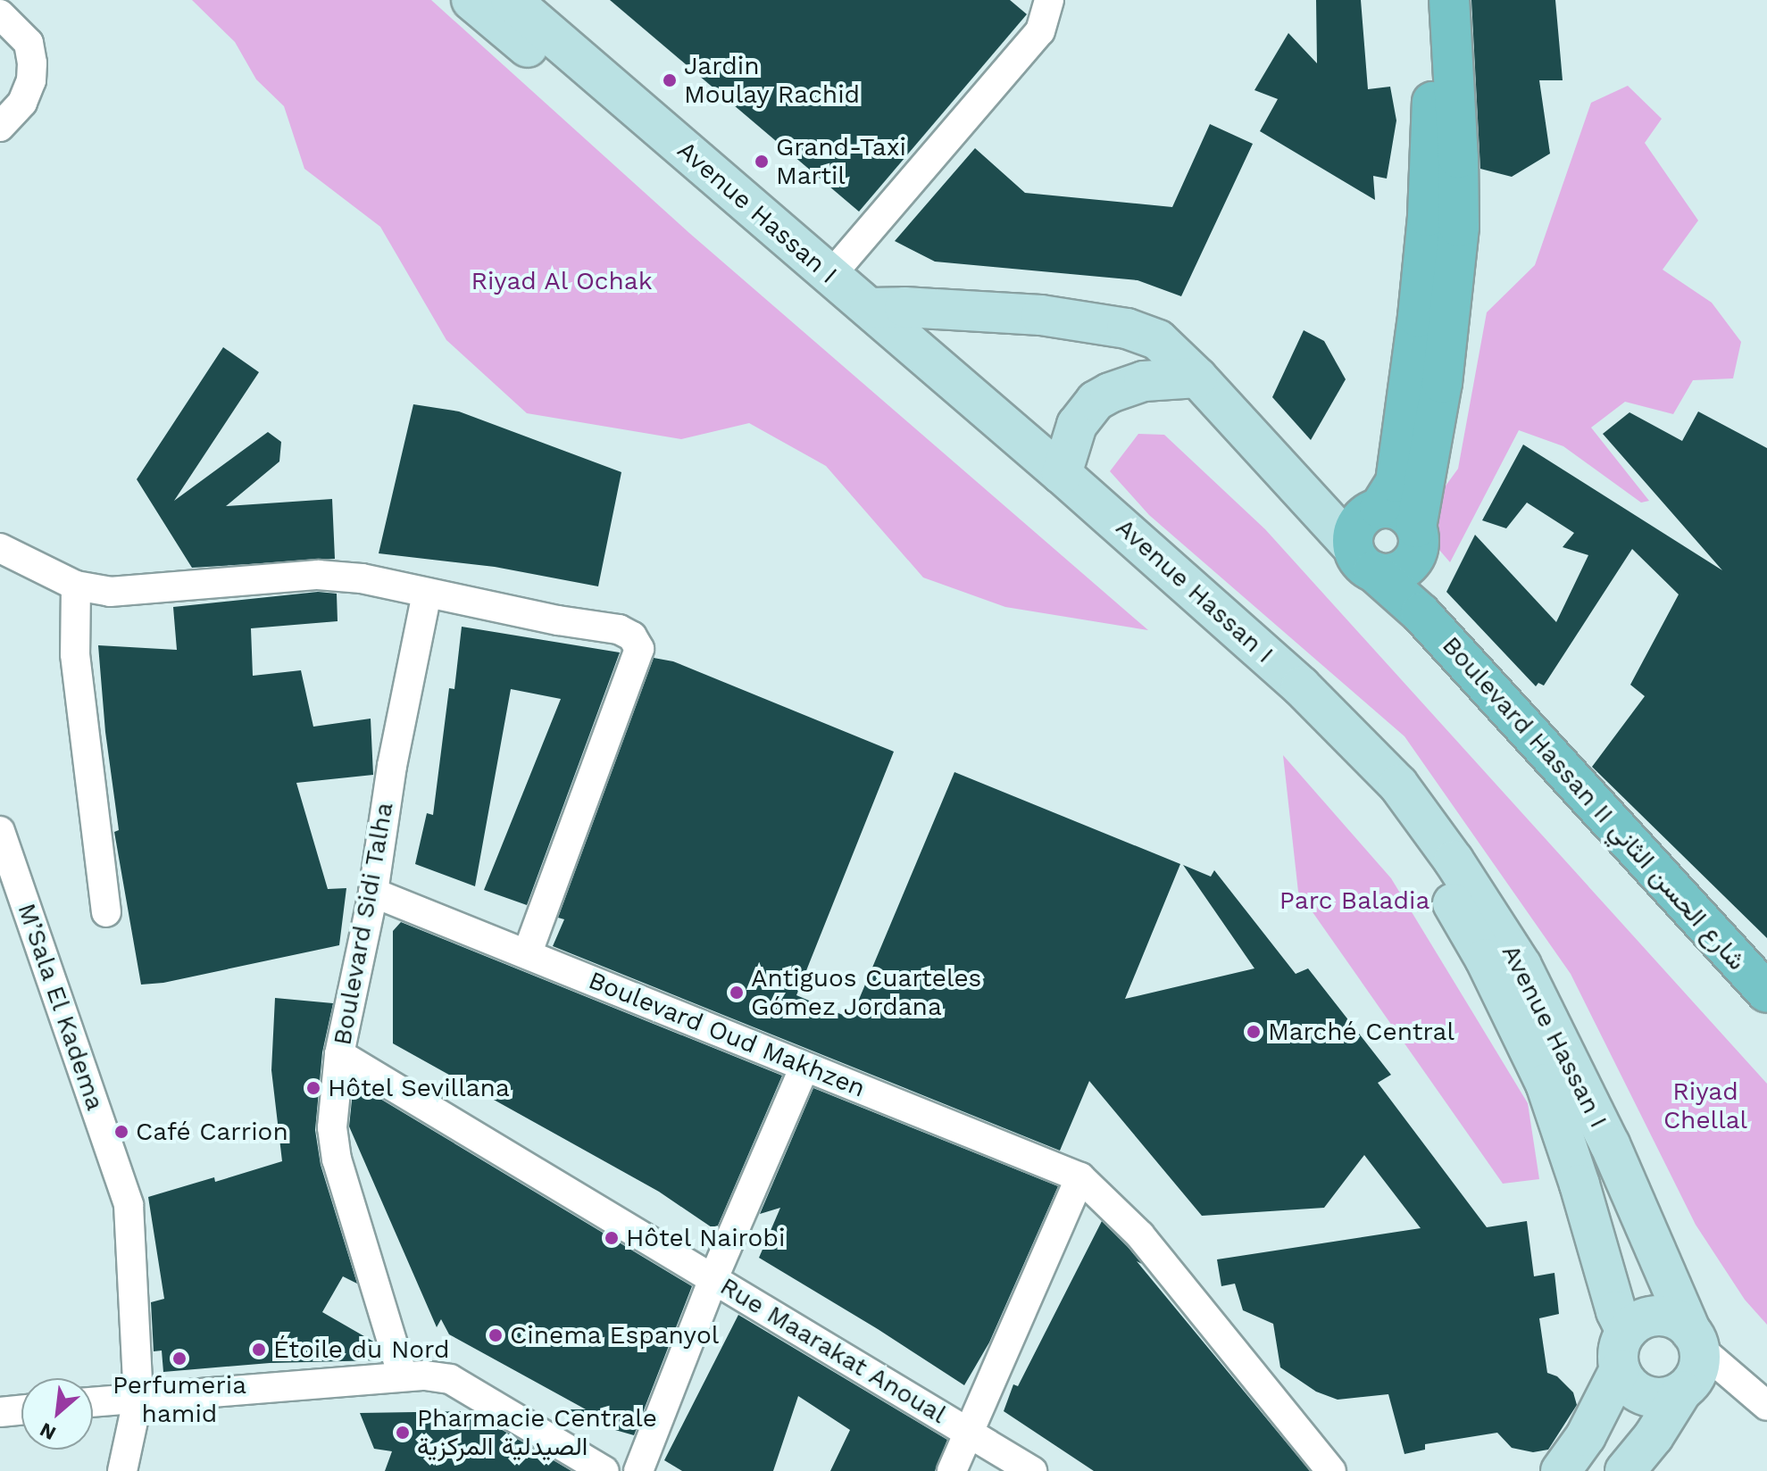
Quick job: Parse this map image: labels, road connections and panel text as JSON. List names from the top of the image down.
{
  "streets": {
    "main road": ["Avenue Hassan I", "Boulevard Hassan II شارع الحسن الثاني"],
    "street": [
      "Boulevard Sidi Talha",
      "M’Sala El Kadema",
      "Boulevard Oud Makhzen",
      "Rue Maarakat Anoual"
    ]
  },
  "crossings": [
    ["Avenue Hassan I", "Boulevard Hassan II شارع الحسن الثاني"],
    ["Boulevard Sidi Talha", "Boulevard Oud Makhzen"],
    ["Boulevard Sidi Talha", "Rue Maarakat Anoual"]
  ],
  "parks": ["Riyad Al Ochak", "Parc Baladia", "Riyad Chellal"],
  "places": [
    "Jardin Moulay Rachid",
    "Grand-Taxi Martil",
    "Antiguos Cuarteles Gómez Jordana",
    "Marché Central",
    "Hôtel Sevillana",
    "Café Carrion",
    "Hôtel Nairobi",
    "Cinema Espanyol",
    "Étoile du Nord",
    "Perfumeria hamid",
    "Pharmacie Centrale الصيدلية المركزية"
  ],
  "north": "bottom left"
}
